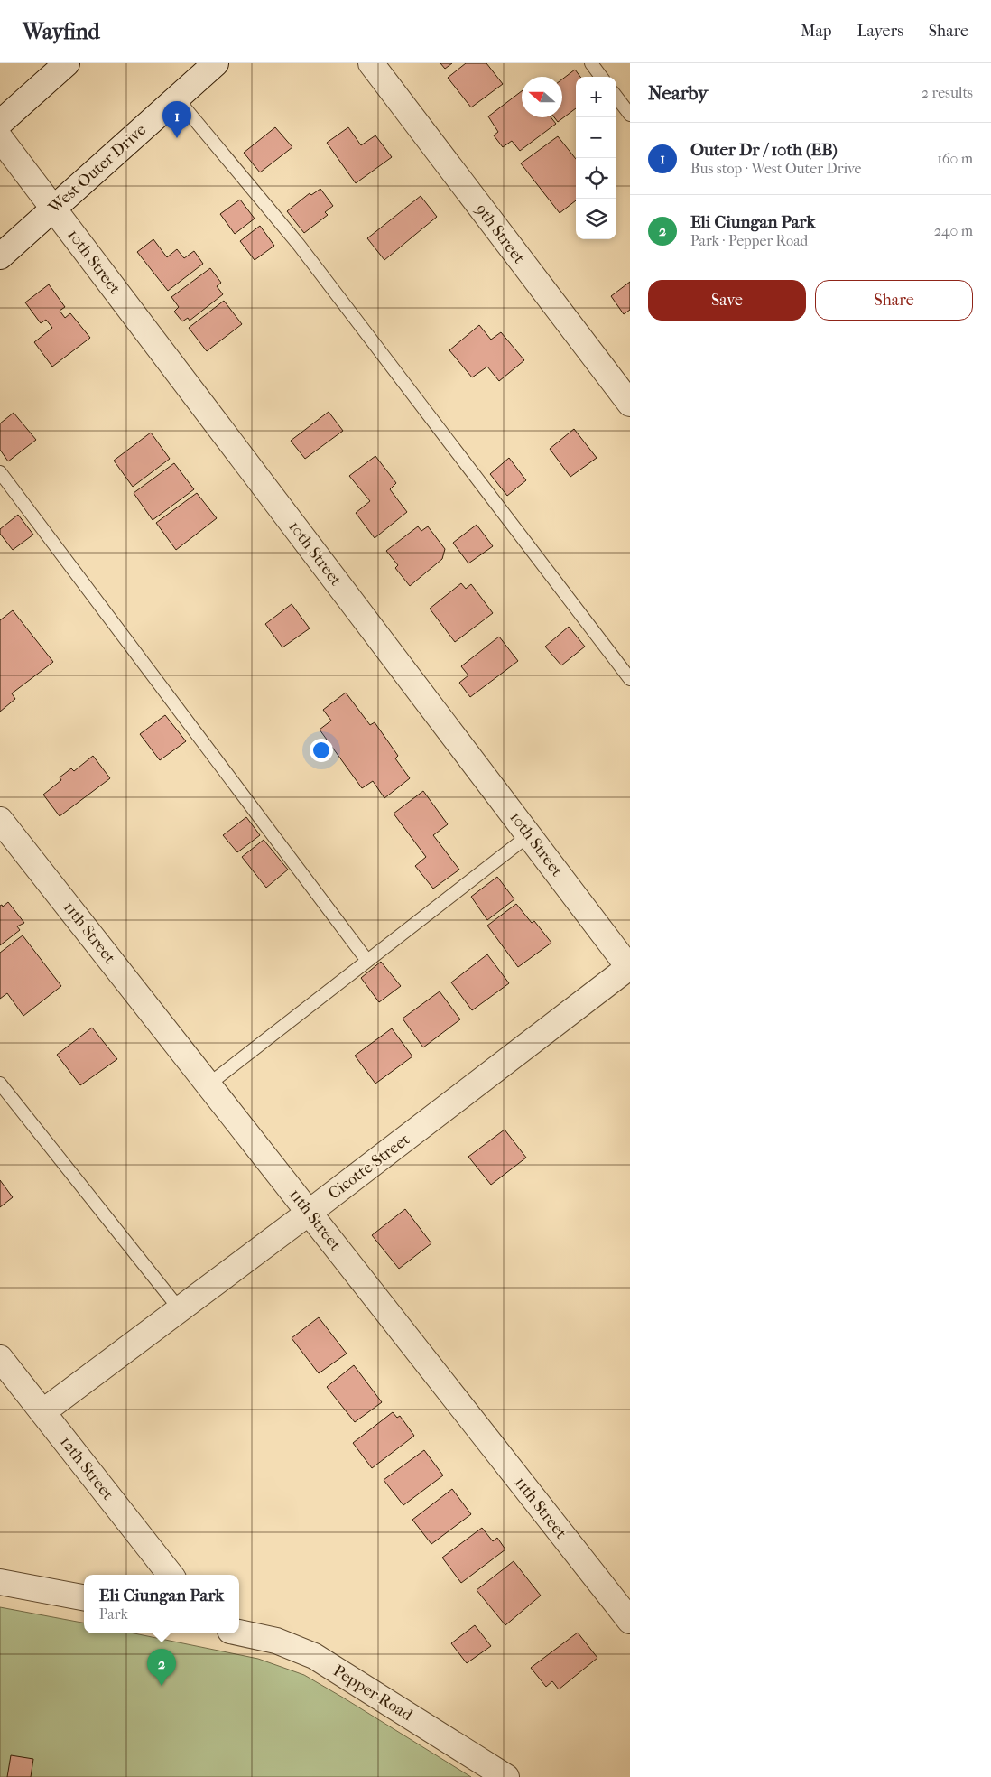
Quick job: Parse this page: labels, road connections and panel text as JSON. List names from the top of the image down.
{
  "streets": {
    "street": [
      "West Outer Drive",
      "9th Street",
      "10th Street",
      "11th Street",
      "Cicotte Street",
      "12th Street",
      "Pepper Road"
    ]
  },
  "crossings": [
    ["West Outer Drive", "10th Street"],
    ["10th Street", "Cicotte Street"],
    ["11th Street", "Cicotte Street"],
    ["Cicotte Street", "12th Street"]
  ],
  "north": "left",
  "page": {
    "header": "Wayfind",
    "nav": ["Map", "Layers", "Share"],
    "heading": ["Nearby", "2 results"],
    "map_buttons": ["+", "−"],
    "pins": ["1", "2"],
    "list": [
      {
        "mark": "1",
        "name": "Outer Dr / 10th (EB)",
        "note": "Bus stop · West Outer Drive",
        "value": "160 m"
      },
      {
        "mark": "2",
        "name": "Eli Ciungan Park",
        "note": "Park · Pepper Road",
        "value": "240 m"
      }
    ],
    "buttons": ["Save", "Share"],
    "popup": ["Eli Ciungan Park", "Park"]
  }
}
